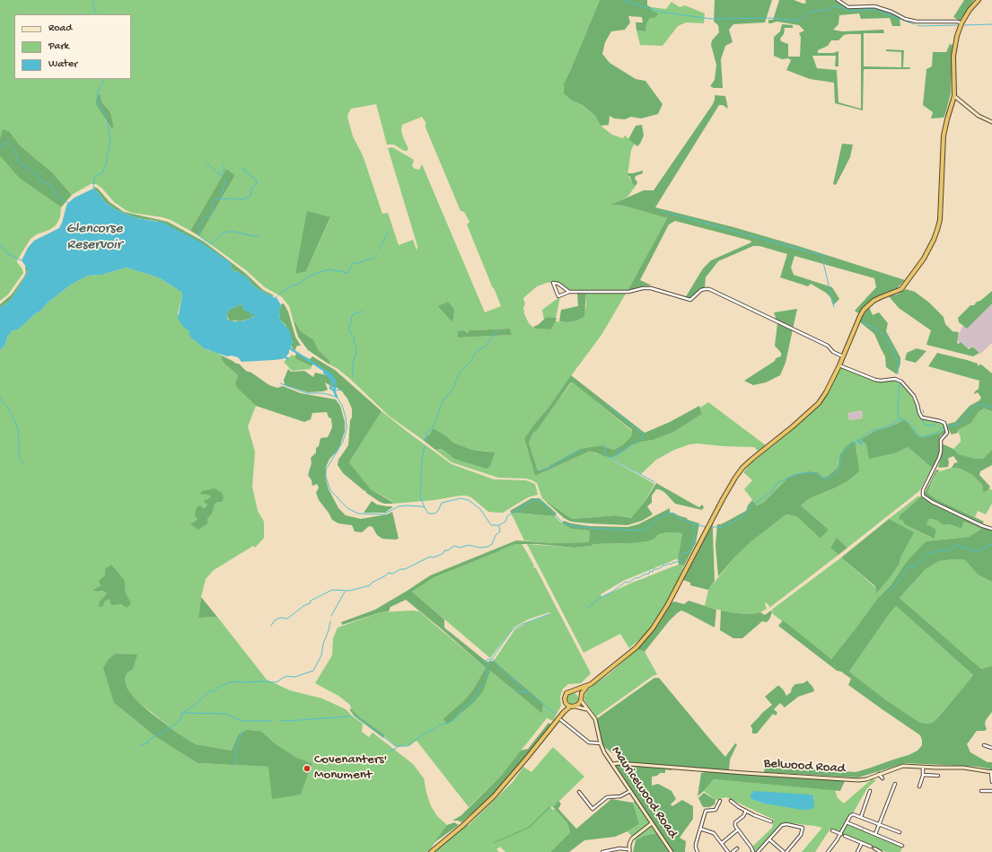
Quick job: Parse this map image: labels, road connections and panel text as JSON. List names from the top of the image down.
{
  "streets": {
    "street": ["Belwood Road", "Mauricewood Road"]
  },
  "crossings": [
    ["Belwood Road", "Mauricewood Road"]
  ],
  "water": ["Glencorse Reservoir"],
  "places": ["Covenanters' Monument"],
  "legend": ["Road", "Park", "Water"]
}
